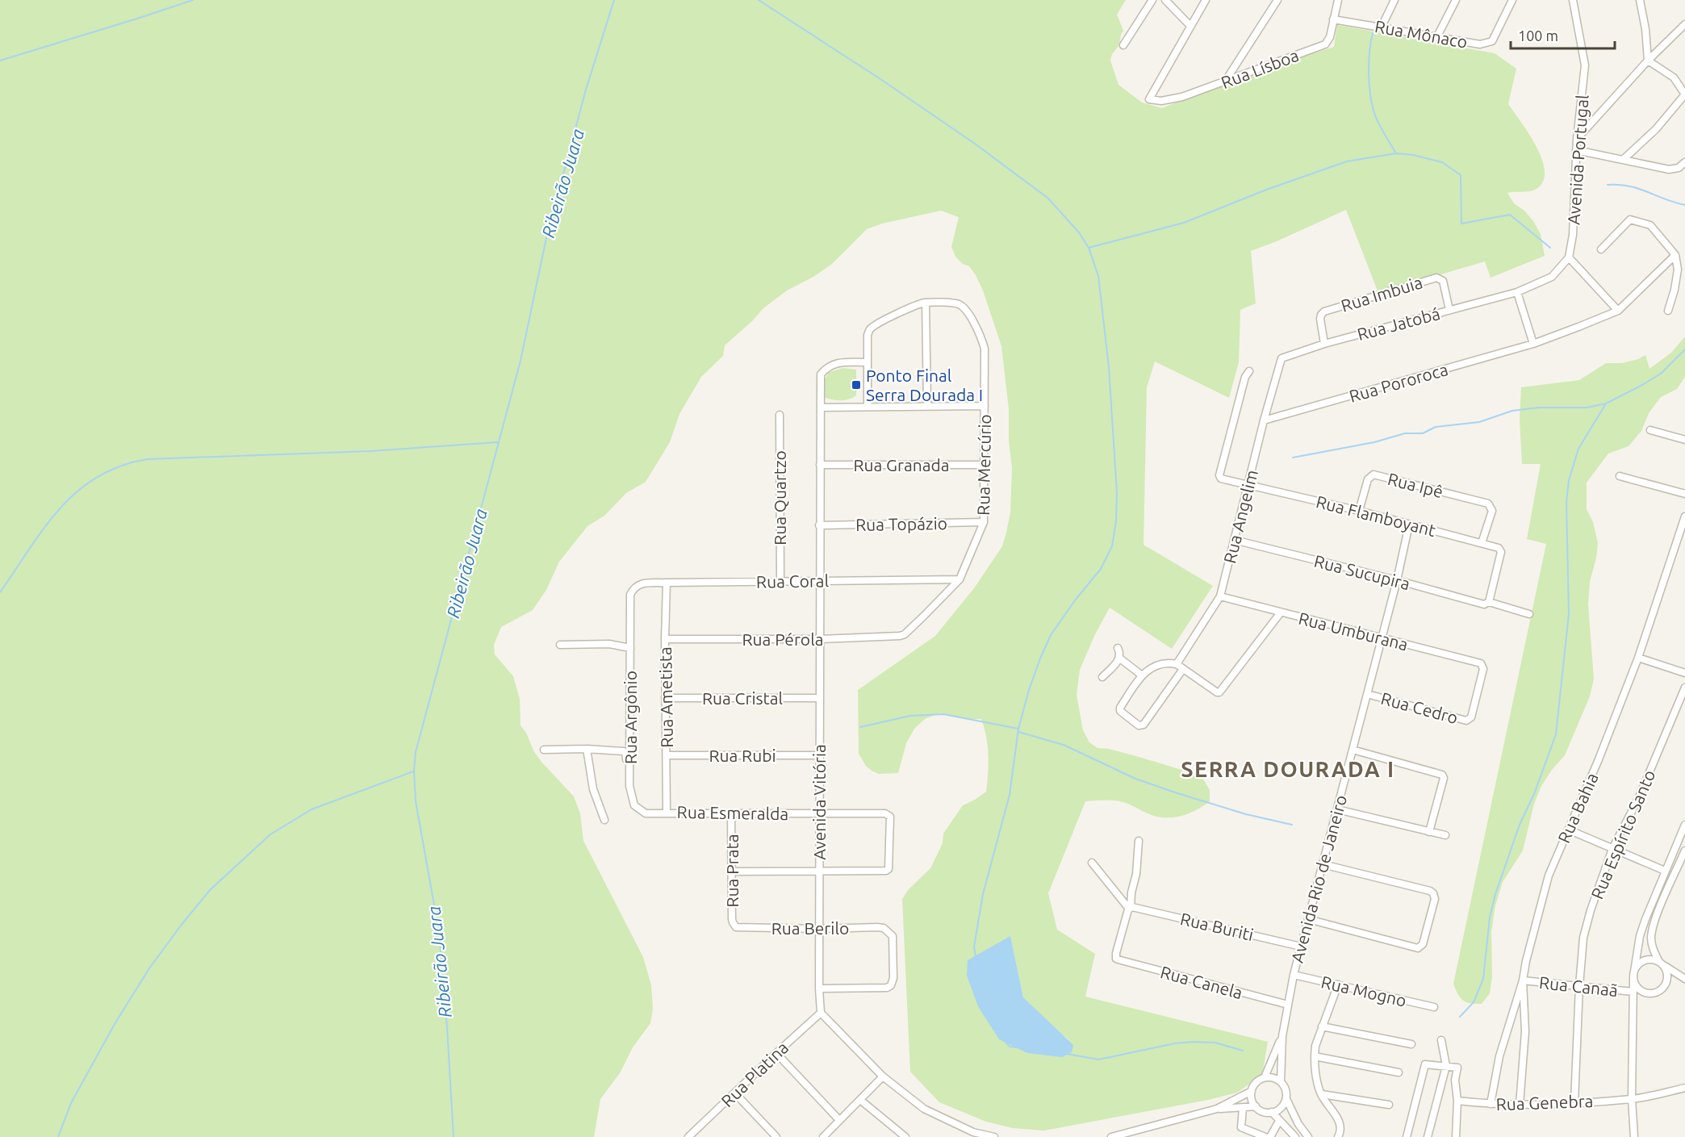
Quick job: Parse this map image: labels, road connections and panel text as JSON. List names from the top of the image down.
{
  "streets": {
    "street": [
      "Rua Mônaco",
      "Rua Lísboa",
      "Avenida Portugal",
      "Rua Imbuia",
      "Rua Jatobá",
      "Rua Pororoca",
      "Rua Granada",
      "Rua Mercúrio",
      "Rua Ipê",
      "Rua Quartzo",
      "Rua Flamboyant",
      "Rua Angelim",
      "Rua Topázio",
      "Rua Sucupira",
      "Rua Coral",
      "Rua Umburana",
      "Rua Pérola",
      "Rua Ametista",
      "Rua Cristal",
      "Rua Cedro",
      "Rua Argônio",
      "Rua Rubi",
      "Avenida Vitória",
      "Rua Bahia",
      "Rua Esmeralda",
      "Rua Espírito Santo",
      "Rua Prata",
      "Avenida Rio de Janeiro",
      "Rua Buriti",
      "Rua Berilo",
      "Rua Canela",
      "Rua Canaã",
      "Rua Mogno",
      "Rua Platina",
      "Rua Genebra"
    ]
  },
  "crossings": [
    ["Rua Mônaco", "Rua Lísboa"],
    ["Rua Imbuia", "Rua Jatobá"],
    ["Rua Jatobá", "Rua Angelim"],
    ["Rua Pororoca", "Rua Angelim"],
    ["Rua Granada", "Rua Mercúrio"],
    ["Rua Granada", "Avenida Vitória"],
    ["Rua Mercúrio", "Rua Topázio"],
    ["Rua Mercúrio", "Rua Coral"],
    ["Rua Mercúrio", "Rua Pérola"],
    ["Rua Ipê", "Rua Flamboyant"],
    ["Rua Quartzo", "Rua Coral"],
    ["Rua Flamboyant", "Rua Angelim"],
    ["Rua Flamboyant", "Rua Sucupira"],
    ["Rua Flamboyant", "Avenida Rio de Janeiro"],
    ["Rua Angelim", "Rua Sucupira"],
    ["Rua Angelim", "Rua Umburana"],
    ["Rua Topázio", "Avenida Vitória"],
    ["Rua Sucupira", "Avenida Rio de Janeiro"],
    ["Rua Coral", "Rua Ametista"],
    ["Rua Coral", "Rua Argônio"],
    ["Rua Coral", "Avenida Vitória"],
    ["Rua Umburana", "Rua Cedro"],
    ["Rua Umburana", "Avenida Rio de Janeiro"],
    ["Rua Pérola", "Rua Ametista"],
    ["Rua Pérola", "Avenida Vitória"],
    ["Rua Ametista", "Rua Cristal"],
    ["Rua Ametista", "Rua Argônio"],
    ["Rua Ametista", "Rua Rubi"],
    ["Rua Ametista", "Rua Esmeralda"],
    ["Rua Cristal", "Avenida Vitória"],
    ["Rua Cedro", "Avenida Rio de Janeiro"],
    ["Rua Argônio", "Rua Esmeralda"],
    ["Rua Rubi", "Avenida Vitória"],
    ["Avenida Vitória", "Rua Esmeralda"],
    ["Avenida Vitória", "Rua Berilo"],
    ["Avenida Vitória", "Rua Platina"],
    ["Rua Bahia", "Rua Canaã"],
    ["Rua Bahia", "Rua Genebra"],
    ["Rua Esmeralda", "Rua Prata"],
    ["Rua Espírito Santo", "Rua Canaã"],
    ["Rua Espírito Santo", "Rua Genebra"],
    ["Rua Prata", "Rua Berilo"],
    ["Avenida Rio de Janeiro", "Rua Buriti"],
    ["Avenida Rio de Janeiro", "Rua Canela"],
    ["Avenida Rio de Janeiro", "Rua Mogno"],
    ["Rua Buriti", "Rua Canela"]
  ],
  "districts": ["SERRA DOURADA I"],
  "water": ["Ribeirão Juara"],
  "places": {
    "transit": ["Ponto Final Serra Dourada I"]
  },
  "scale_bar": "100 m"
}
